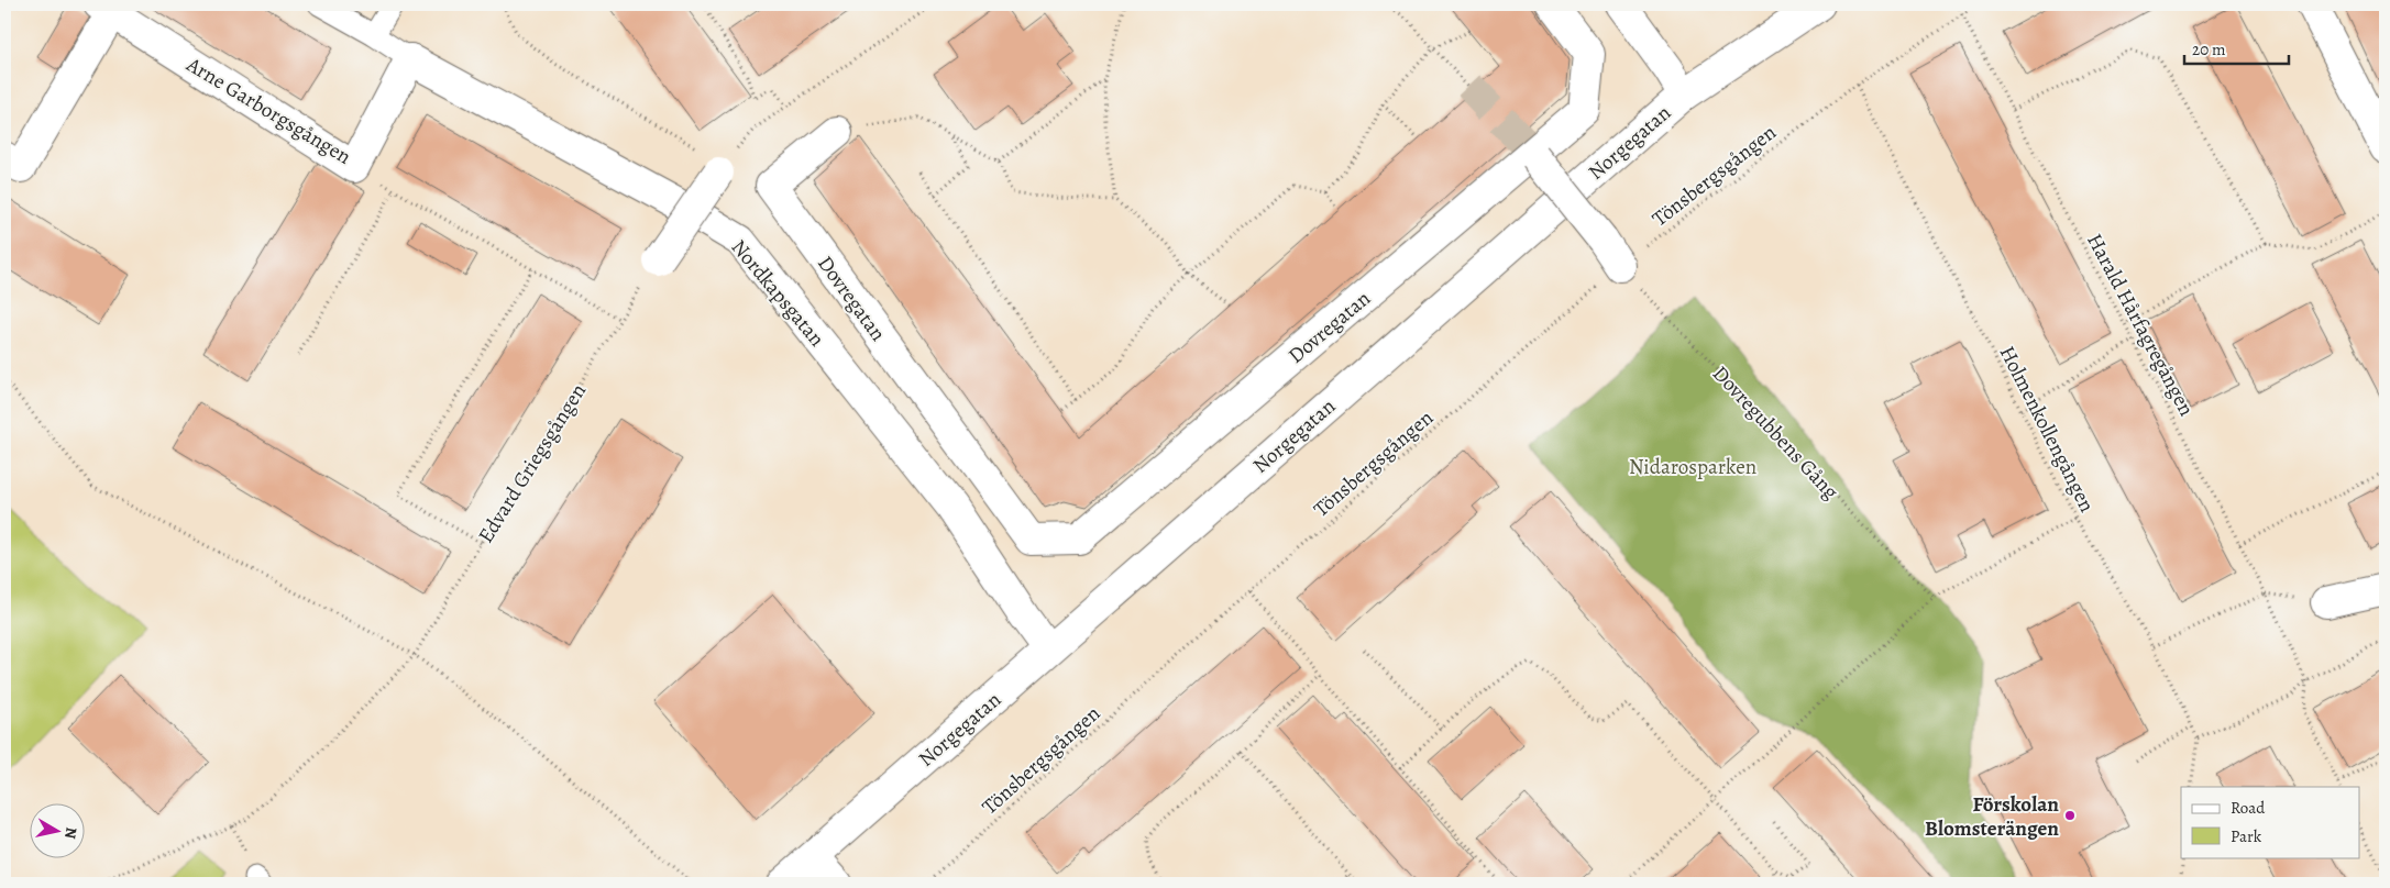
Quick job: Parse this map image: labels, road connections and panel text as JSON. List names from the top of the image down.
{
  "streets": {
    "street": [
      "Arne Garborgsgången",
      "Norgegatan",
      "Nordkapsgatan",
      "Dovregatan"
    ],
    "path": [
      "Tönsbergsgången",
      "Harald Hårfagregången",
      "Holmenkollengången",
      "Dovregubbens Gång",
      "Edvard Griegsgången"
    ]
  },
  "crossings": [
    ["Arne Garborgsgången", "Nordkapsgatan"],
    ["Norgegatan", "Nordkapsgatan"],
    ["Tönsbergsgången", "Harald Hårfagregången"],
    ["Tönsbergsgången", "Holmenkollengången"],
    ["Tönsbergsgången", "Dovregubbens Gång"]
  ],
  "parks": ["Nidarosparken"],
  "places": ["Förskolan Blomsterängen"],
  "legend": ["Road", "Park"],
  "scale_bar": "20 m",
  "north": "right"
}
